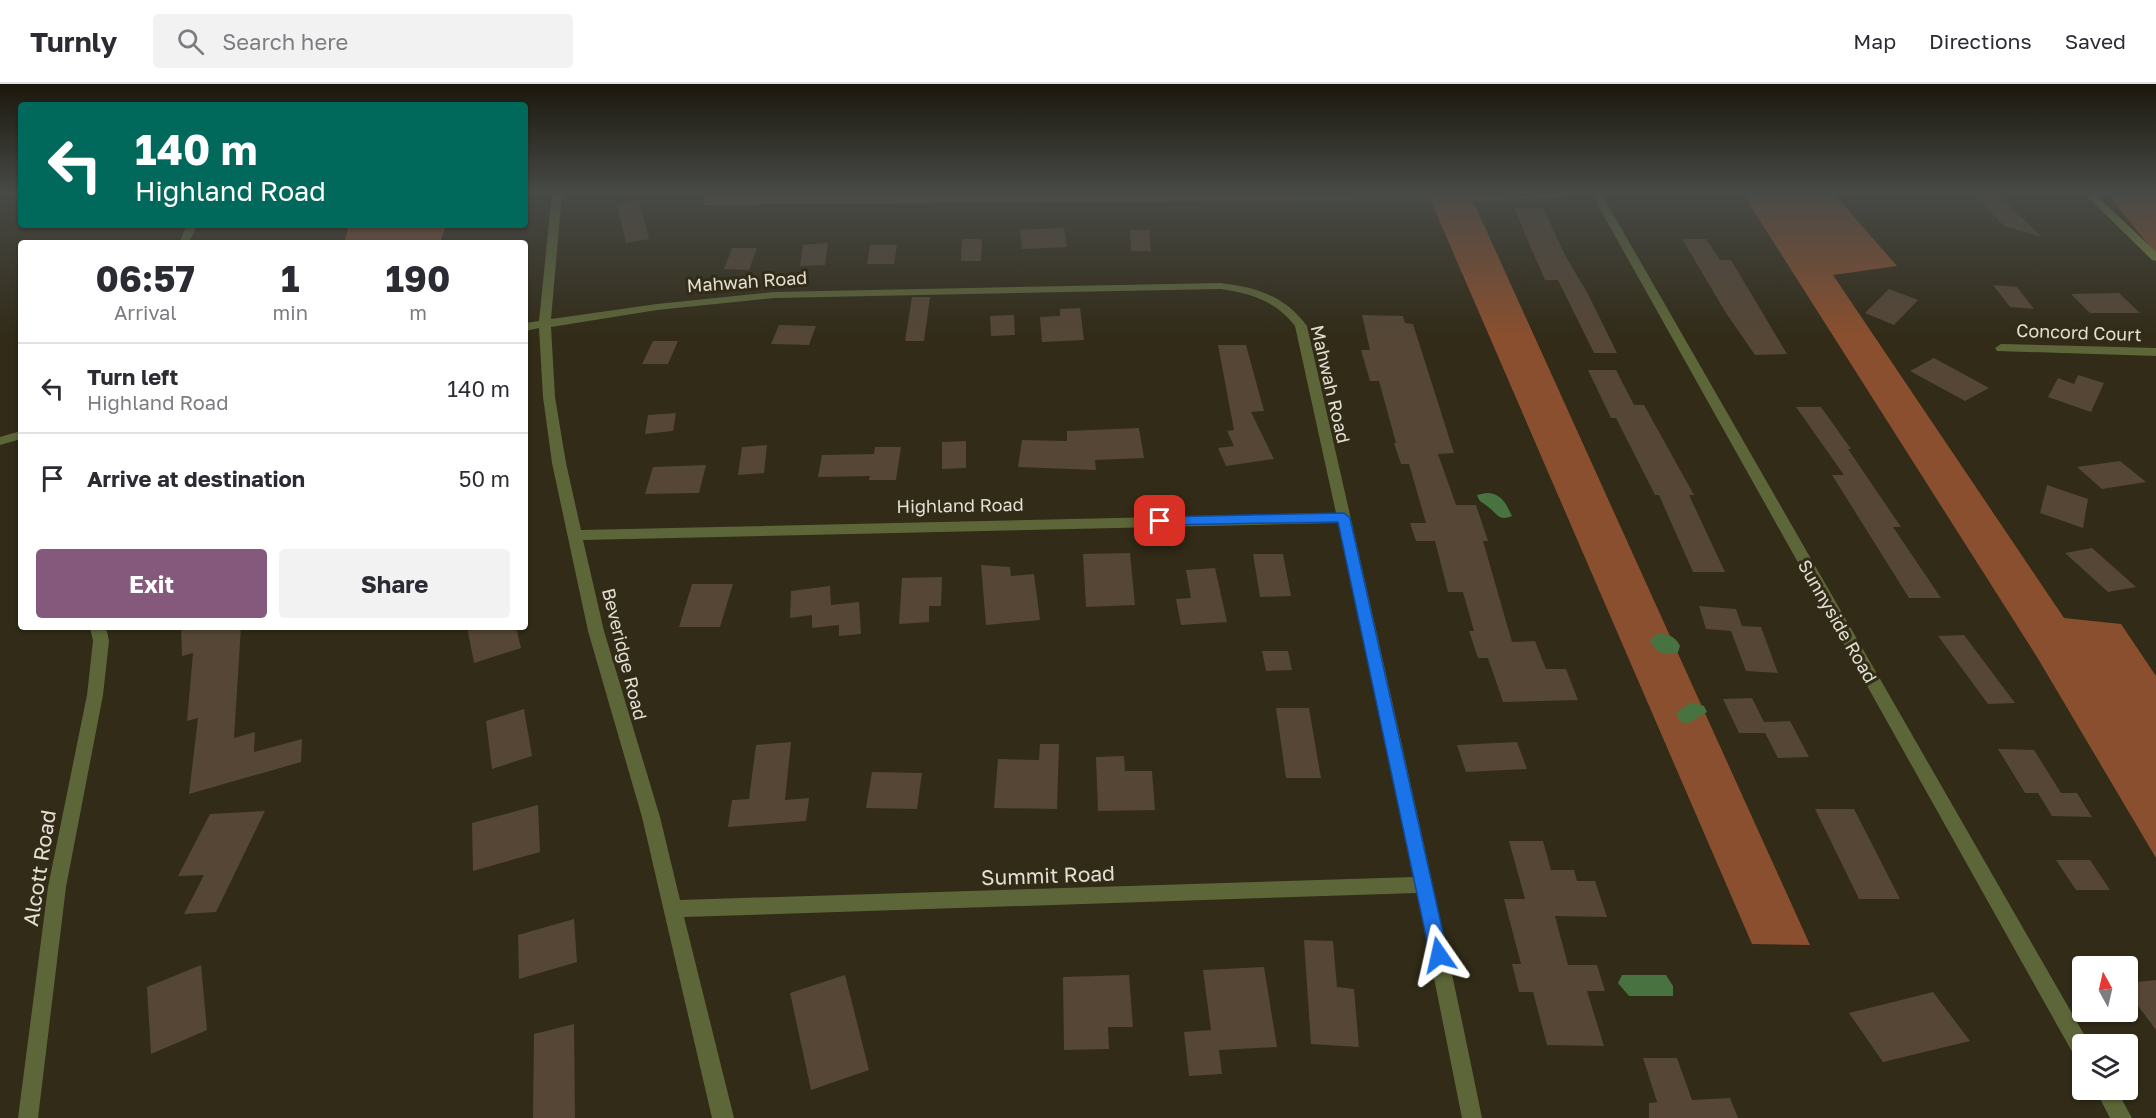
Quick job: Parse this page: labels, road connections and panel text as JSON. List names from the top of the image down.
{
  "streets": {
    "street": [
      "Mahwah Road",
      "Concord Court",
      "Highland Road",
      "Sunnyside Road",
      "Beveridge Road",
      "Alcott Road",
      "Summit Road"
    ]
  },
  "crossings": [
    ["Mahwah Road", "Highland Road"],
    ["Mahwah Road", "Beveridge Road"],
    ["Mahwah Road", "Summit Road"],
    ["Highland Road", "Beveridge Road"],
    ["Beveridge Road", "Summit Road"]
  ],
  "north": "top",
  "page": {
    "header": "Turnly",
    "search": "Search here",
    "nav": ["Map", "Directions", "Saved"],
    "turn": ["140 m", "Highland Road"],
    "eta": [
      "06:57",
      "Arrival",
      "1",
      "min",
      "190",
      "m"
    ],
    "list": [
      {
        "name": "Turn left",
        "note": "Highland Road",
        "value": "140 m"
      },
      {
        "name": "Arrive at destination",
        "value": "50 m"
      }
    ],
    "buttons": ["Exit", "Share"]
  }
}
